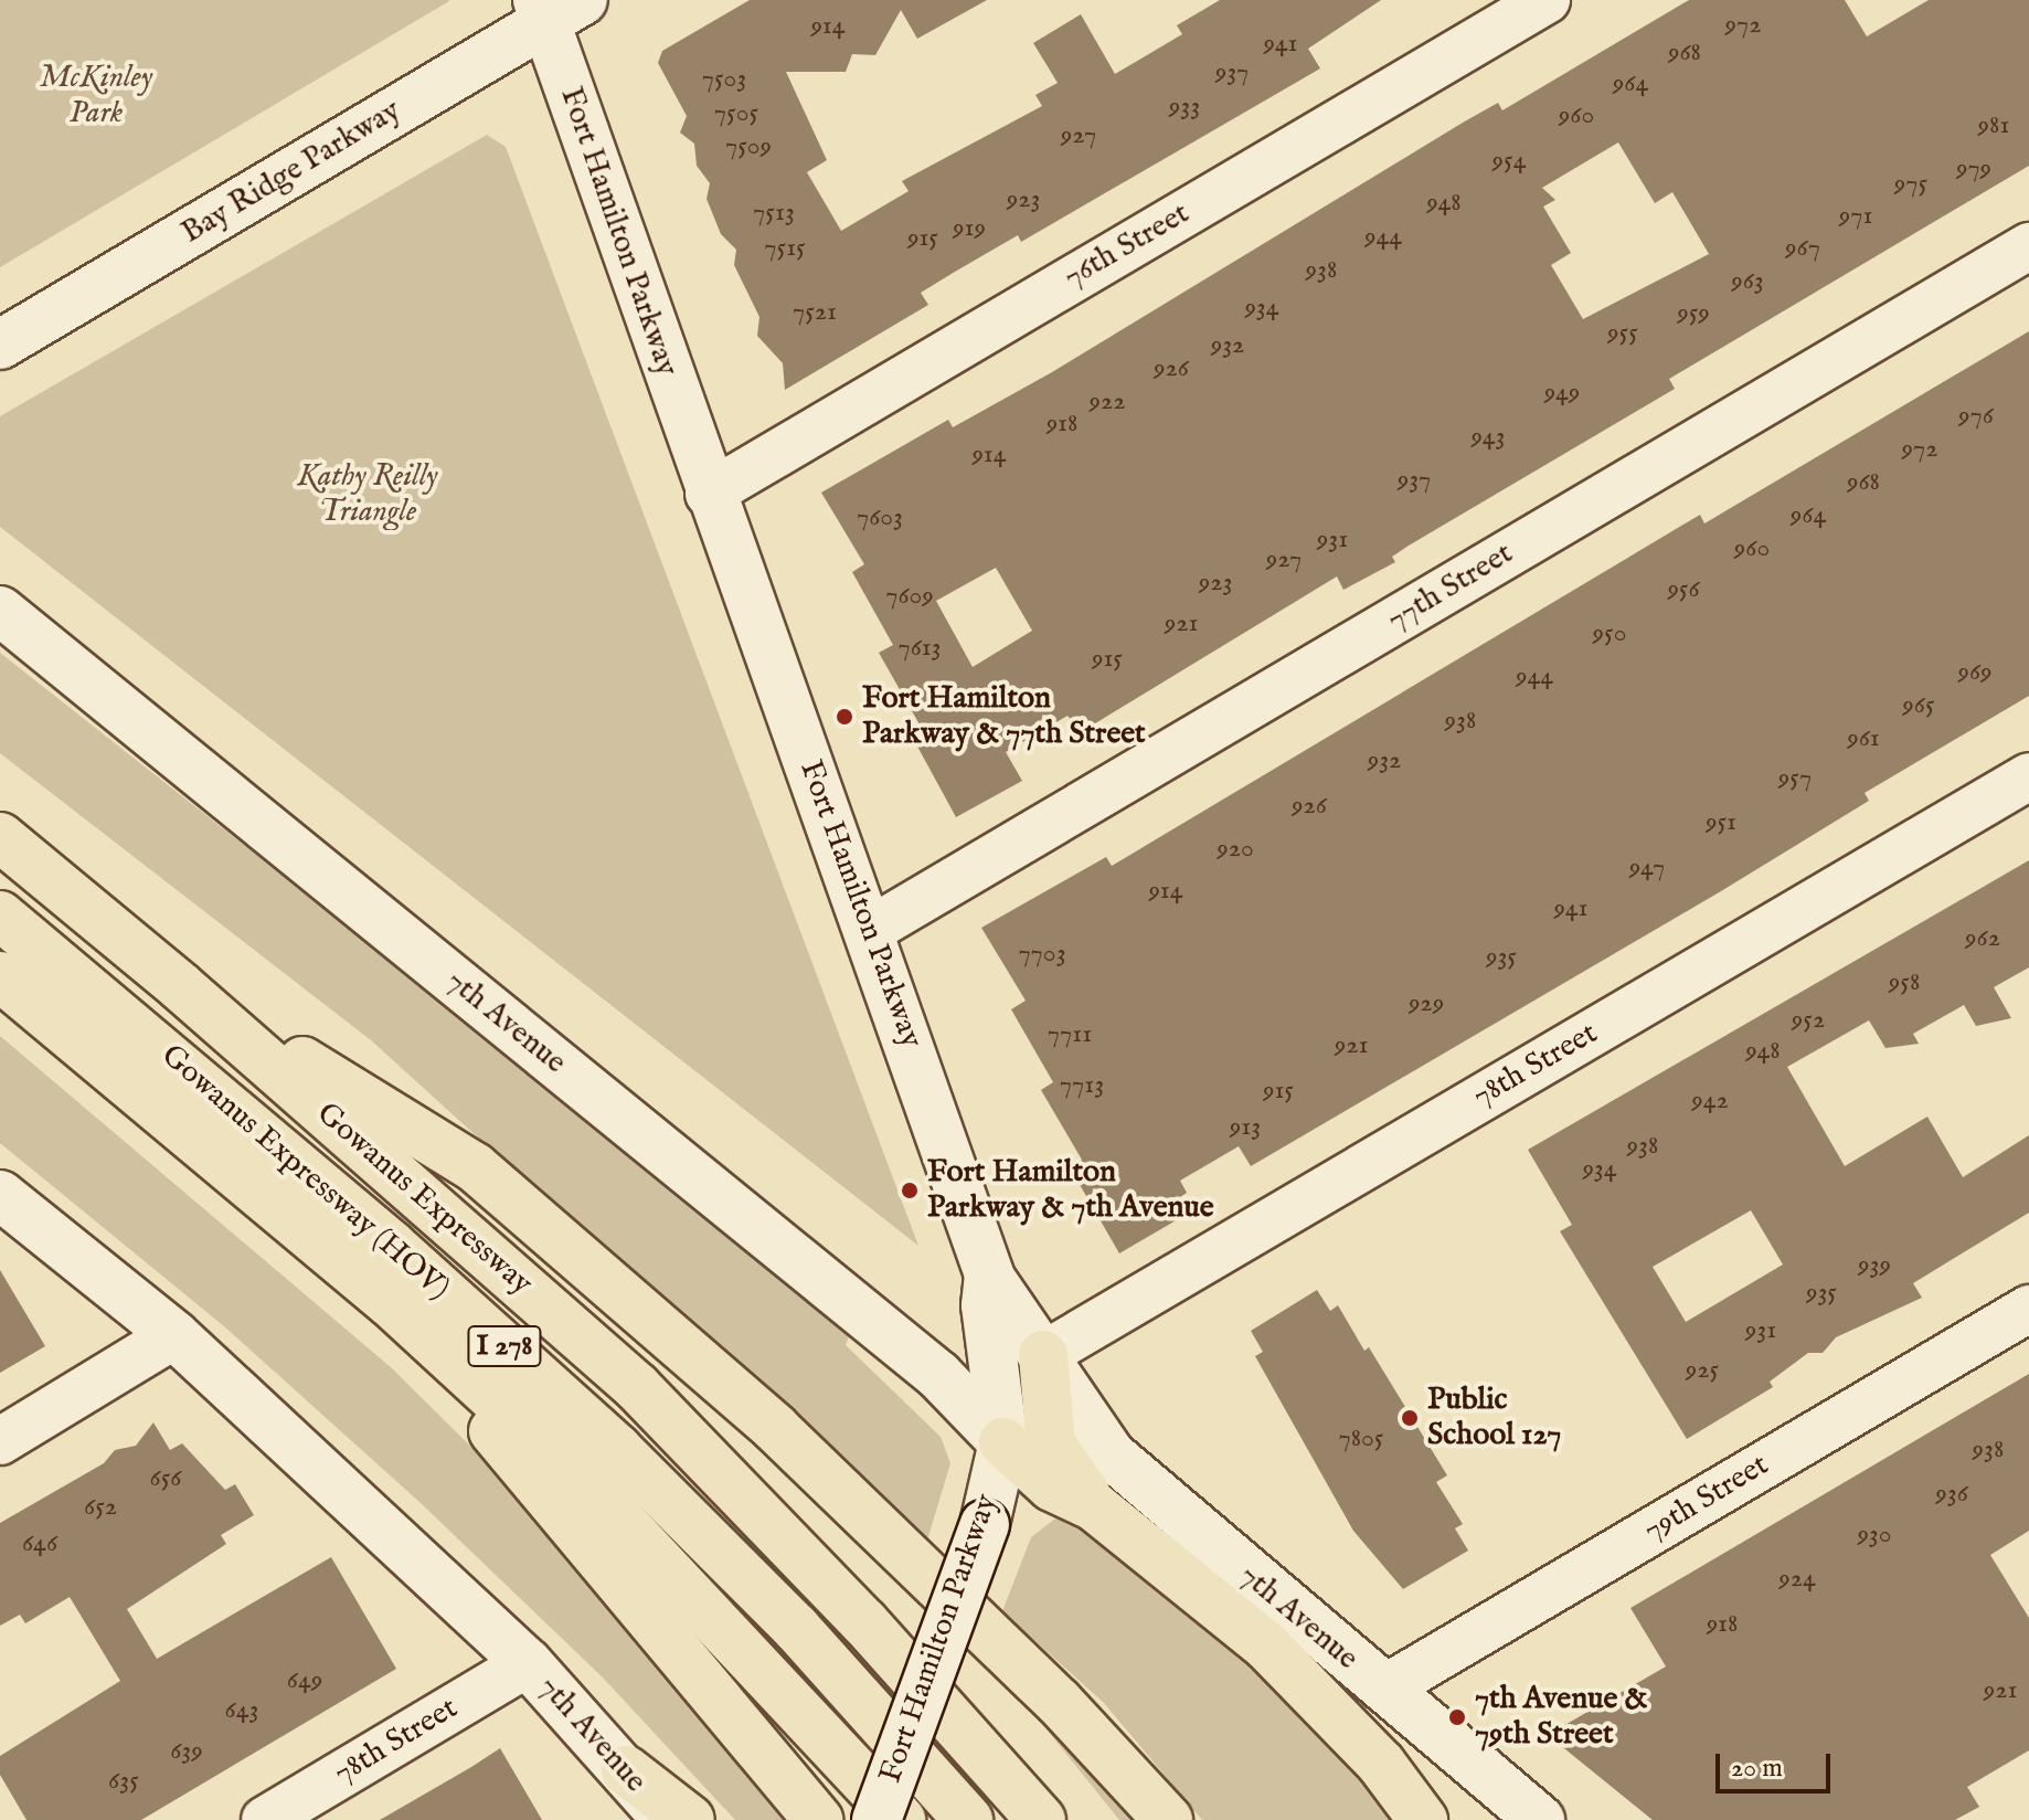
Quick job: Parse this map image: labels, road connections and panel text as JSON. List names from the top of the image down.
{
  "streets": {
    "highway": ["Gowanus Expressway (HOV)", "Gowanus Expressway", "I 278"],
    "main road": ["Bay Ridge Parkway", "Fort Hamilton Parkway", "7th Avenue"],
    "street": [
      "76th Street",
      "77th Street",
      "78th Street",
      "79th Street"
    ]
  },
  "crossings": [
    ["Bay Ridge Parkway", "Fort Hamilton Parkway"],
    ["Fort Hamilton Parkway", "76th Street"],
    ["Fort Hamilton Parkway", "77th Street"],
    ["Fort Hamilton Parkway", "7th Avenue"],
    ["7th Avenue", "78th Street"],
    ["7th Avenue", "79th Street"]
  ],
  "parks": ["McKinley Park", "Kathy Reilly Triangle"],
  "places": [
    "Fort Hamilton Parkway & 77th Street",
    "Fort Hamilton Parkway & 7th Avenue",
    "Public School 127",
    "7th Avenue & 79th Street"
  ],
  "house_numbers": [
    "972",
    "914",
    "941",
    "968",
    "937",
    "7503",
    "964",
    "933",
    "7505",
    "960",
    "981",
    "927",
    "7509",
    "954",
    "979",
    "975",
    "923",
    "948",
    "7513",
    "971",
    "919",
    "944",
    "915",
    "7515",
    "967",
    "938",
    "963",
    "934",
    "7521",
    "959",
    "955",
    "932",
    "926",
    "949",
    "922",
    "976",
    "918",
    "943",
    "972",
    "914",
    "937",
    "968",
    "964",
    "7603",
    "931",
    "960",
    "927",
    "923",
    "956",
    "7609",
    "921",
    "950",
    "7613",
    "915",
    "969",
    "944",
    "965",
    "938",
    "961",
    "932",
    "957",
    "926",
    "951",
    "920",
    "947",
    "914",
    "941",
    "962",
    "7703",
    "935",
    "958",
    "929",
    "952",
    "7711",
    "921",
    "948",
    "7713",
    "915",
    "942",
    "913",
    "938",
    "934",
    "939",
    "935",
    "931",
    "925",
    "7805",
    "938",
    "656",
    "936",
    "652",
    "930",
    "646",
    "924",
    "918",
    "649",
    "921",
    "643",
    "639",
    "635"
  ],
  "scale_bar": "20 m"
}
